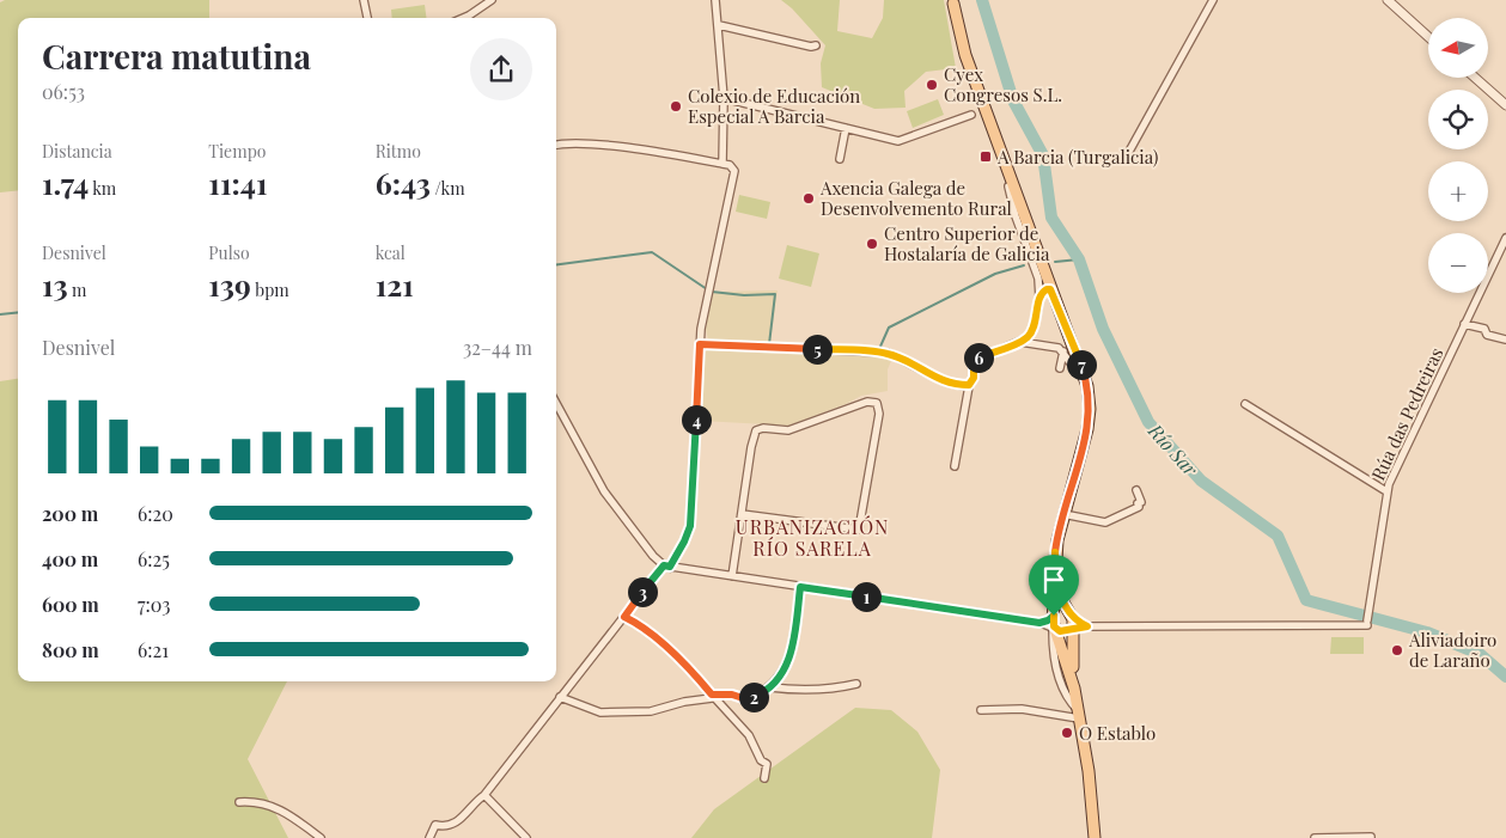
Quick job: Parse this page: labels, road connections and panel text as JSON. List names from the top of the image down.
{
  "streets": {
    "street": ["Rúa das Pedreiras"]
  },
  "districts": ["URBANIZACIÓN RÍO SARELA"],
  "water": ["Río Sar"],
  "places": {
    "other": [
      "Cyex Congresos S.L.",
      "Colexio de Educación Especial A Barcia",
      "Axencia Galega de Desenvolvemento Rural",
      "Centro Superior de Hostalaría de Galicia",
      "Aliviadoiro de Laraño",
      "O Establo"
    ],
    "transit": ["A Barcia (Turgalicia)"]
  },
  "north": "left",
  "page": {
    "map_buttons": ["+", "−"],
    "heading": ["Carrera matutina", "06:53"],
    "stats": [
      ["Distancia", "1.74 km"],
      ["Tiempo", "11:41"],
      ["Ritmo", "6:43 /km"],
      ["Desnivel", "13 m"],
      ["Pulso", "139 bpm"],
      ["kcal", "121"]
    ],
    "chart": ["Desnivel", "32–44 m"],
    "pins": [
      "5",
      "6",
      "7",
      "4",
      "3",
      "1",
      "2"
    ],
    "list": [
      {
        "name": "200 m",
        "note": "6:20"
      },
      {
        "name": "400 m",
        "note": "6:25"
      },
      {
        "name": "600 m",
        "note": "7:03"
      },
      {
        "name": "800 m",
        "note": "6:21"
      }
    ]
  }
}
